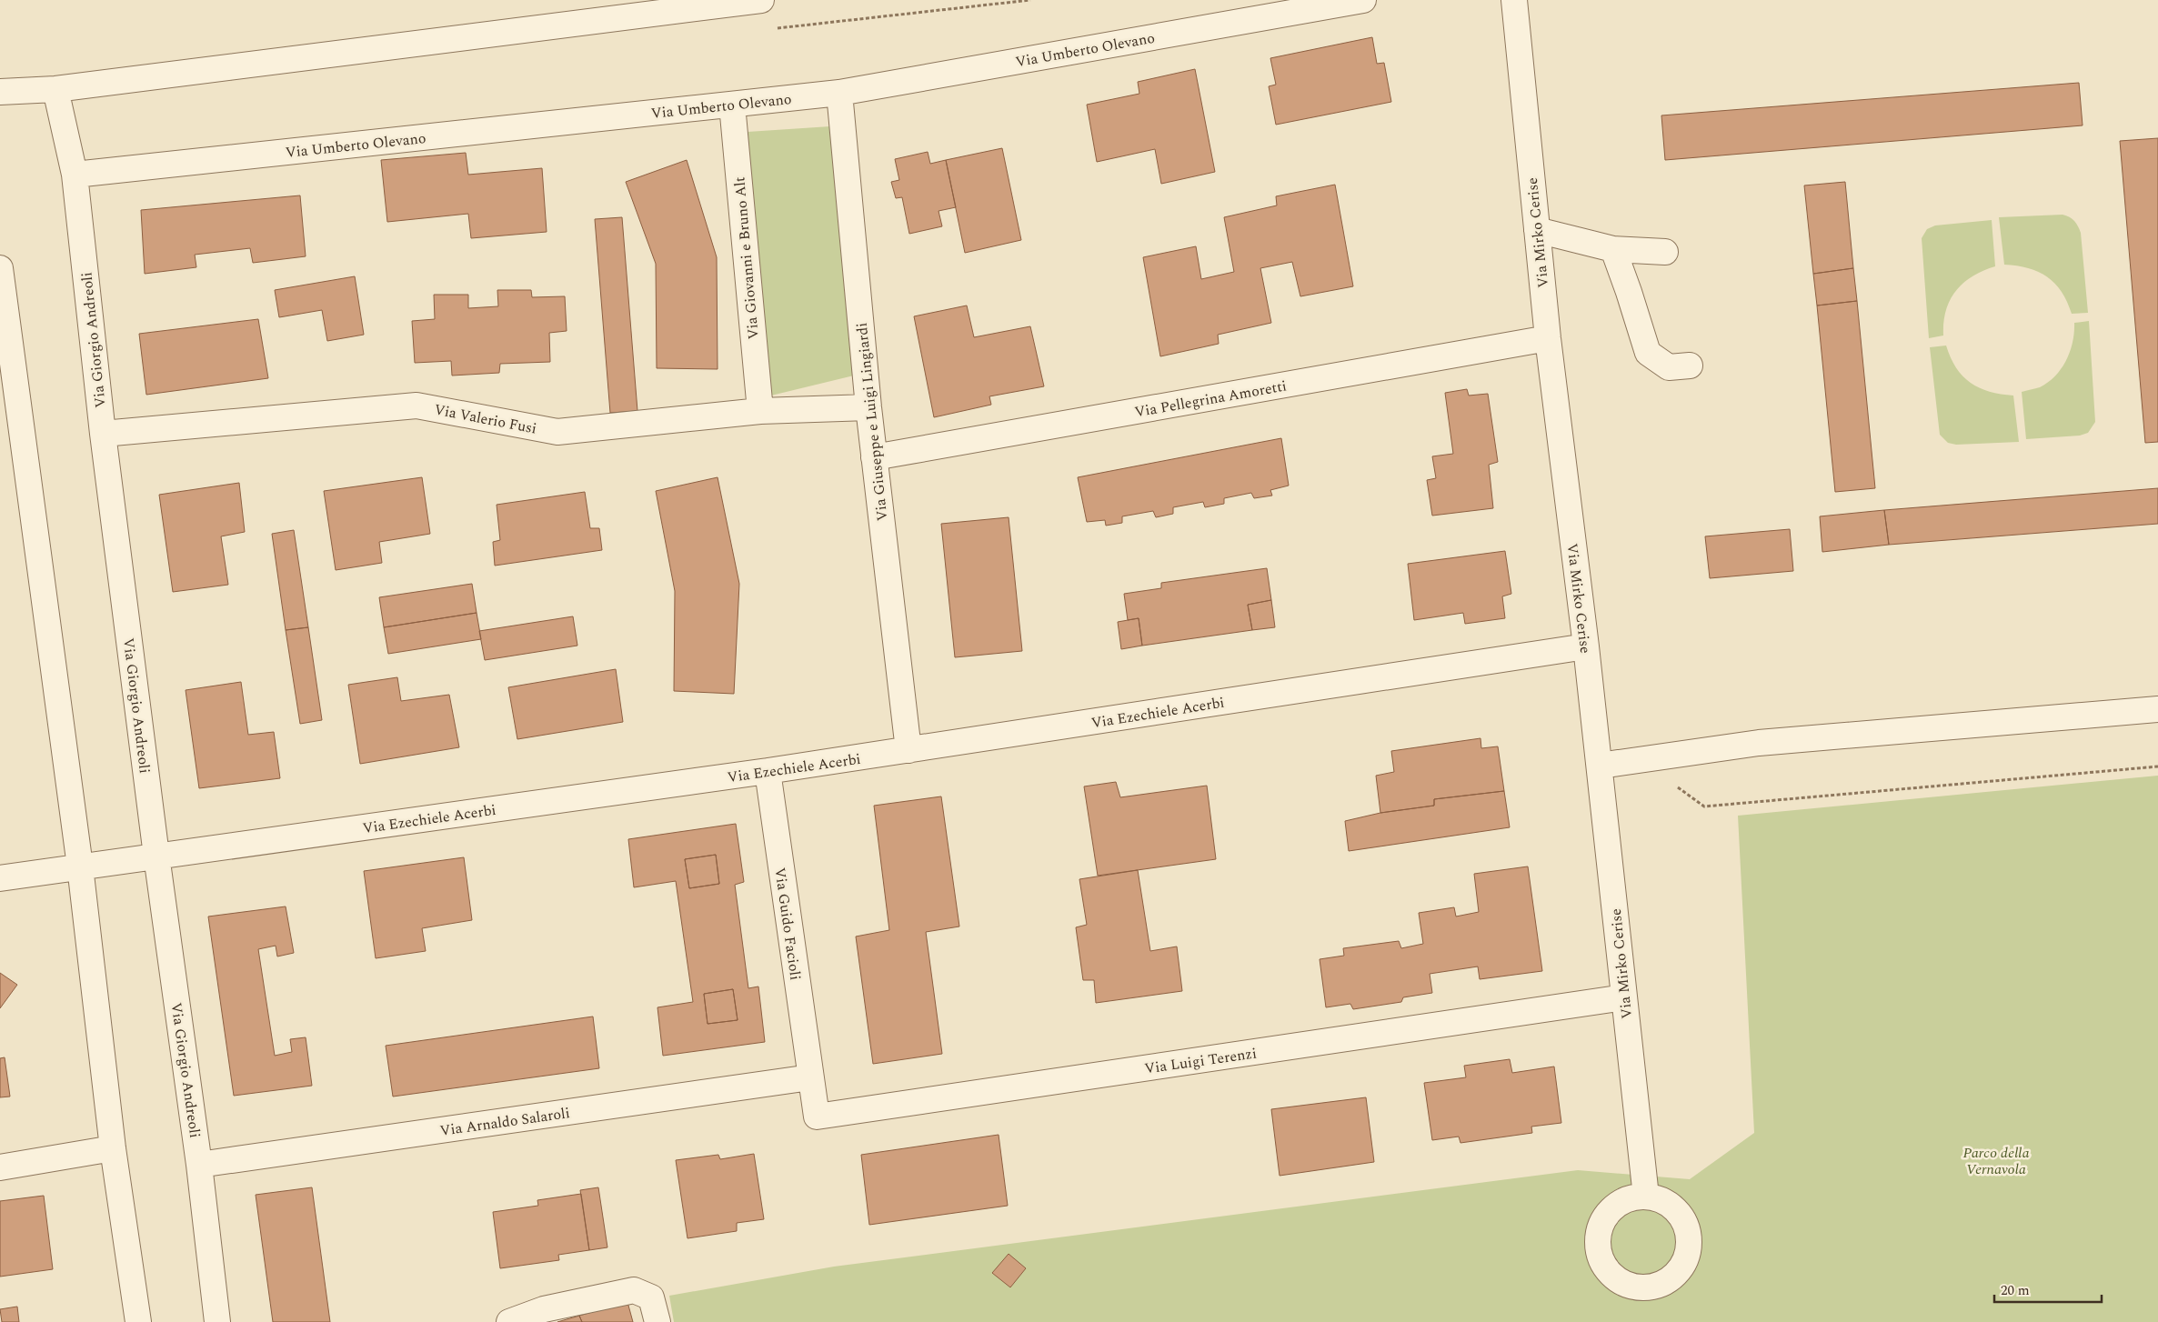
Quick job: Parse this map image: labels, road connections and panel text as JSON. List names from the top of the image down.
{
  "streets": {
    "street": [
      "Via Umberto Olevano",
      "Via Mirko Cerise",
      "Via Giovanni e Bruno Alt",
      "Via Giorgio Andreoli",
      "Via Pellegrina Amoretti",
      "Via Valerio Fusi",
      "Via Giuseppe e Luigi Lingiardi",
      "Via Ezechiele Acerbi",
      "Via Guido Facioli",
      "Via Luigi Terenzi",
      "Via Arnaldo Salaroli"
    ]
  },
  "crossings": [
    ["Via Umberto Olevano", "Via Giovanni e Bruno Alt"],
    ["Via Umberto Olevano", "Via Giorgio Andreoli"],
    ["Via Umberto Olevano", "Via Giuseppe e Luigi Lingiardi"],
    ["Via Mirko Cerise", "Via Pellegrina Amoretti"],
    ["Via Mirko Cerise", "Via Ezechiele Acerbi"],
    ["Via Mirko Cerise", "Via Luigi Terenzi"],
    ["Via Giovanni e Bruno Alt", "Via Valerio Fusi"],
    ["Via Giorgio Andreoli", "Via Valerio Fusi"],
    ["Via Giorgio Andreoli", "Via Ezechiele Acerbi"],
    ["Via Giorgio Andreoli", "Via Arnaldo Salaroli"],
    ["Via Pellegrina Amoretti", "Via Giuseppe e Luigi Lingiardi"],
    ["Via Valerio Fusi", "Via Giuseppe e Luigi Lingiardi"],
    ["Via Giuseppe e Luigi Lingiardi", "Via Ezechiele Acerbi"],
    ["Via Ezechiele Acerbi", "Via Guido Facioli"],
    ["Via Guido Facioli", "Via Luigi Terenzi"],
    ["Via Guido Facioli", "Via Arnaldo Salaroli"],
    ["Via Luigi Terenzi", "Via Arnaldo Salaroli"]
  ],
  "parks": ["Parco della Vernavola"],
  "scale_bar": "20 m"
}
